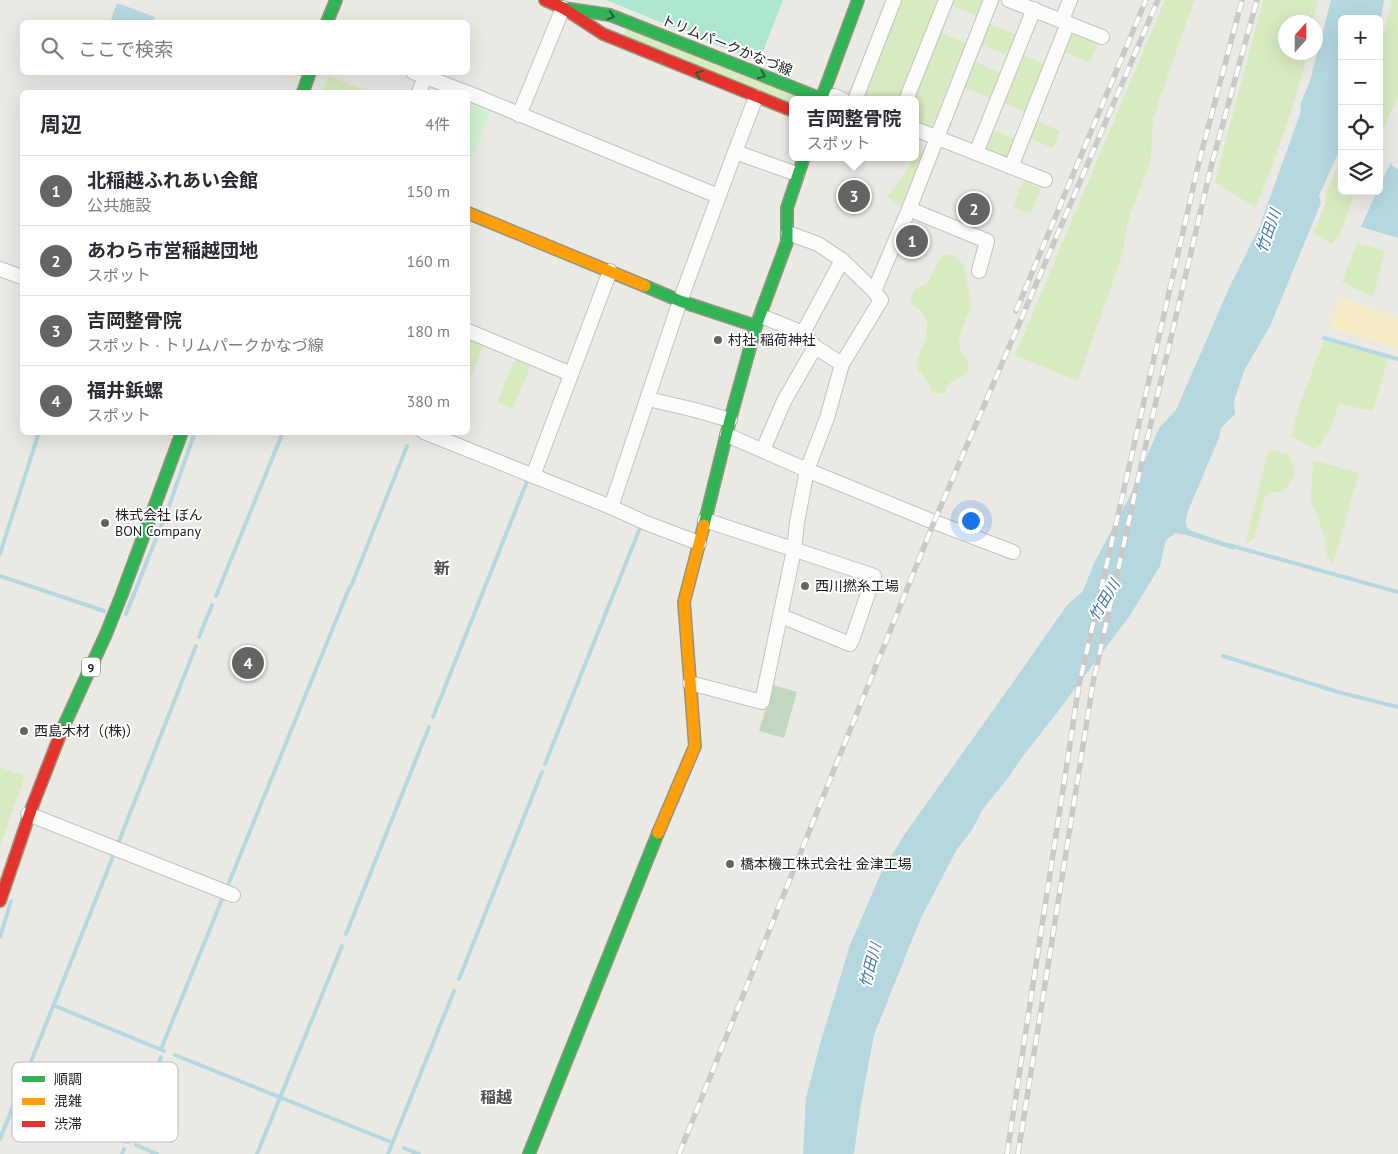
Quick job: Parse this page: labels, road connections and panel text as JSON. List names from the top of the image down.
{
  "streets": {
    "street": ["トリムパークかなづ線", "9"]
  },
  "districts": ["新", "稲越"],
  "water": ["竹田川"],
  "places": [
    "村社 稲荷神社",
    "株式会社 ぼん BON Company",
    "西川撚糸工場",
    "西島木材（(株)）",
    "橋本機工株式会社 金津工場"
  ],
  "legend": ["順調", "混雑", "渋滞"],
  "north": "top",
  "page": {
    "map_buttons": ["+", "−"],
    "search": "ここで検索",
    "heading": ["周辺", "4件"],
    "popup": ["吉岡整骨院", "スポット"],
    "list": [
      {
        "mark": "1",
        "name": "北稲越ふれあい会館",
        "note": "公共施設",
        "value": "150 m"
      },
      {
        "mark": "2",
        "name": "あわら市営稲越団地",
        "note": "スポット",
        "value": "160 m"
      },
      {
        "mark": "3",
        "name": "吉岡整骨院",
        "note": "スポット · トリムパークかなづ線",
        "value": "180 m"
      },
      {
        "mark": "4",
        "name": "福井鋲螺",
        "note": "スポット",
        "value": "380 m"
      }
    ],
    "pins": [
      "3",
      "2",
      "1",
      "4"
    ]
  }
}
